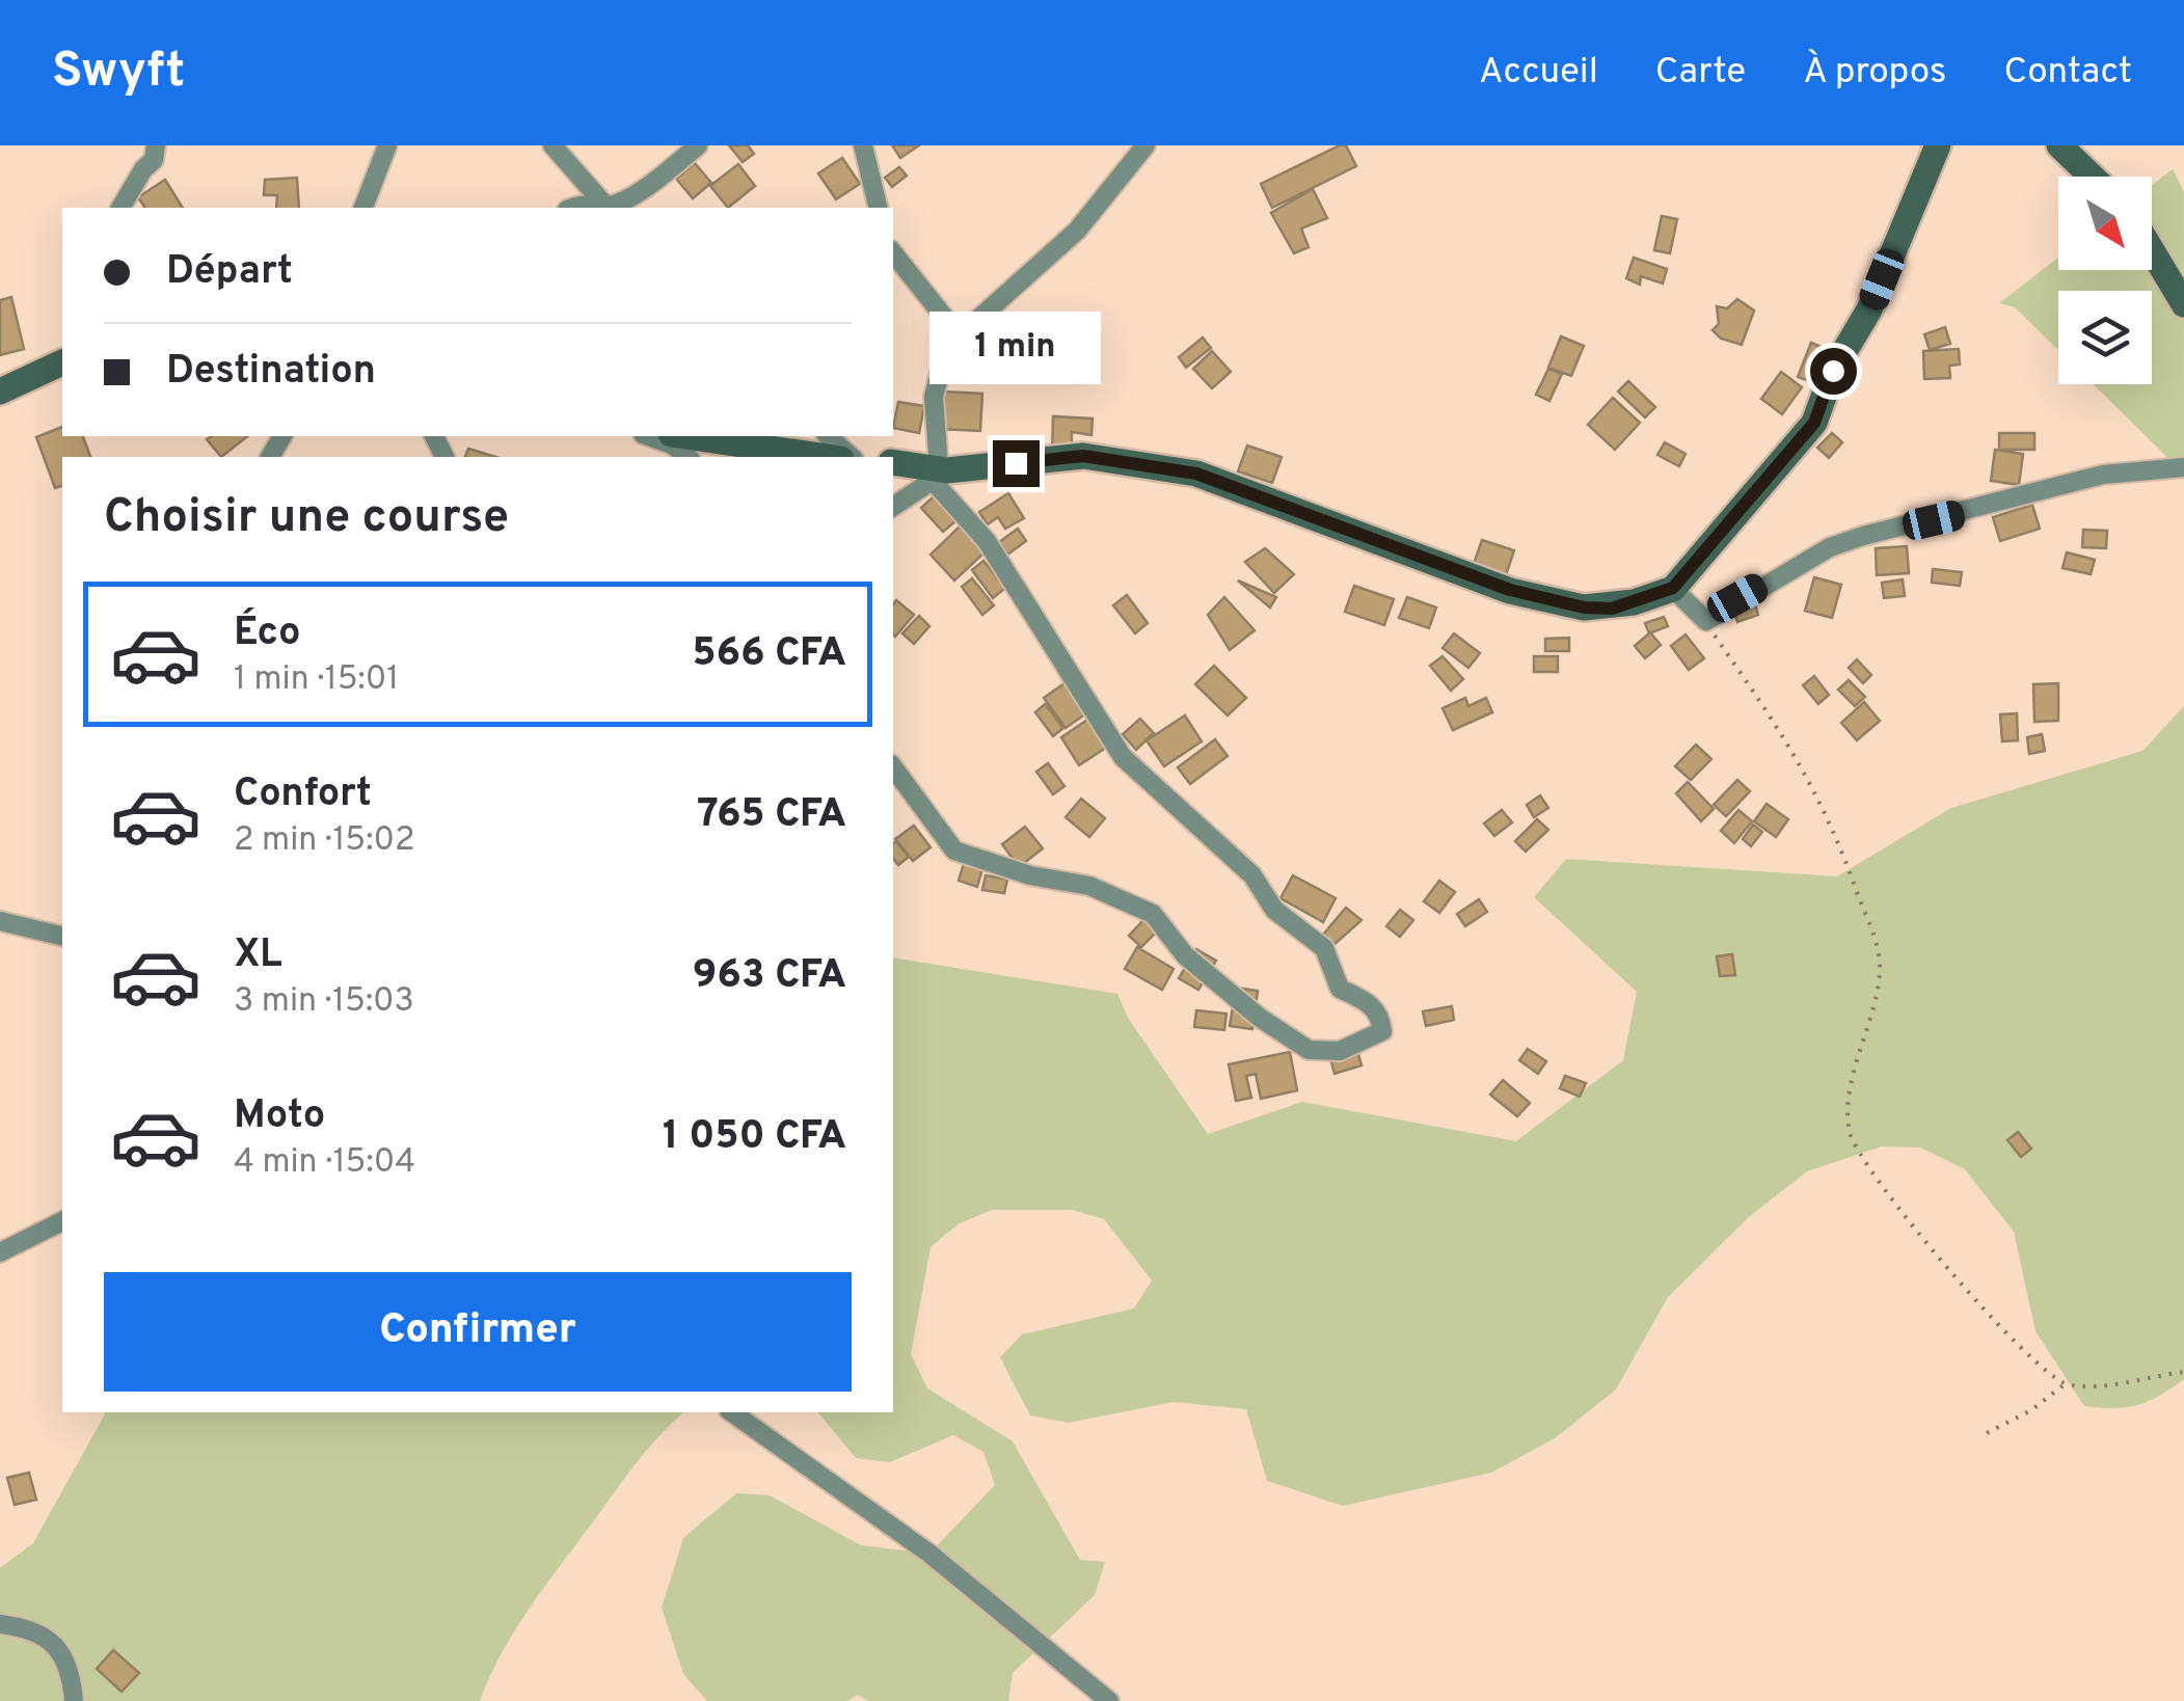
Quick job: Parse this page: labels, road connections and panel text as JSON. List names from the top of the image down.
{
  "north": "bottom right",
  "page": {
    "header": "Swyft",
    "nav": [
      "Accueil",
      "Carte",
      "À propos",
      "Contact"
    ],
    "banner": ["Départ", "Destination"],
    "bubble": "1 min",
    "heading": "Choisir une course",
    "list": [
      {
        "name": "Éco",
        "note": "1 min · 15:01",
        "value": "566 CFA"
      },
      {
        "name": "Confort",
        "note": "2 min · 15:02",
        "value": "765 CFA"
      },
      {
        "name": "XL",
        "note": "3 min · 15:03",
        "value": "963 CFA"
      },
      {
        "name": "Moto",
        "note": "4 min · 15:04",
        "value": "1 050 CFA"
      }
    ],
    "buttons": "Confirmer"
  }
}
